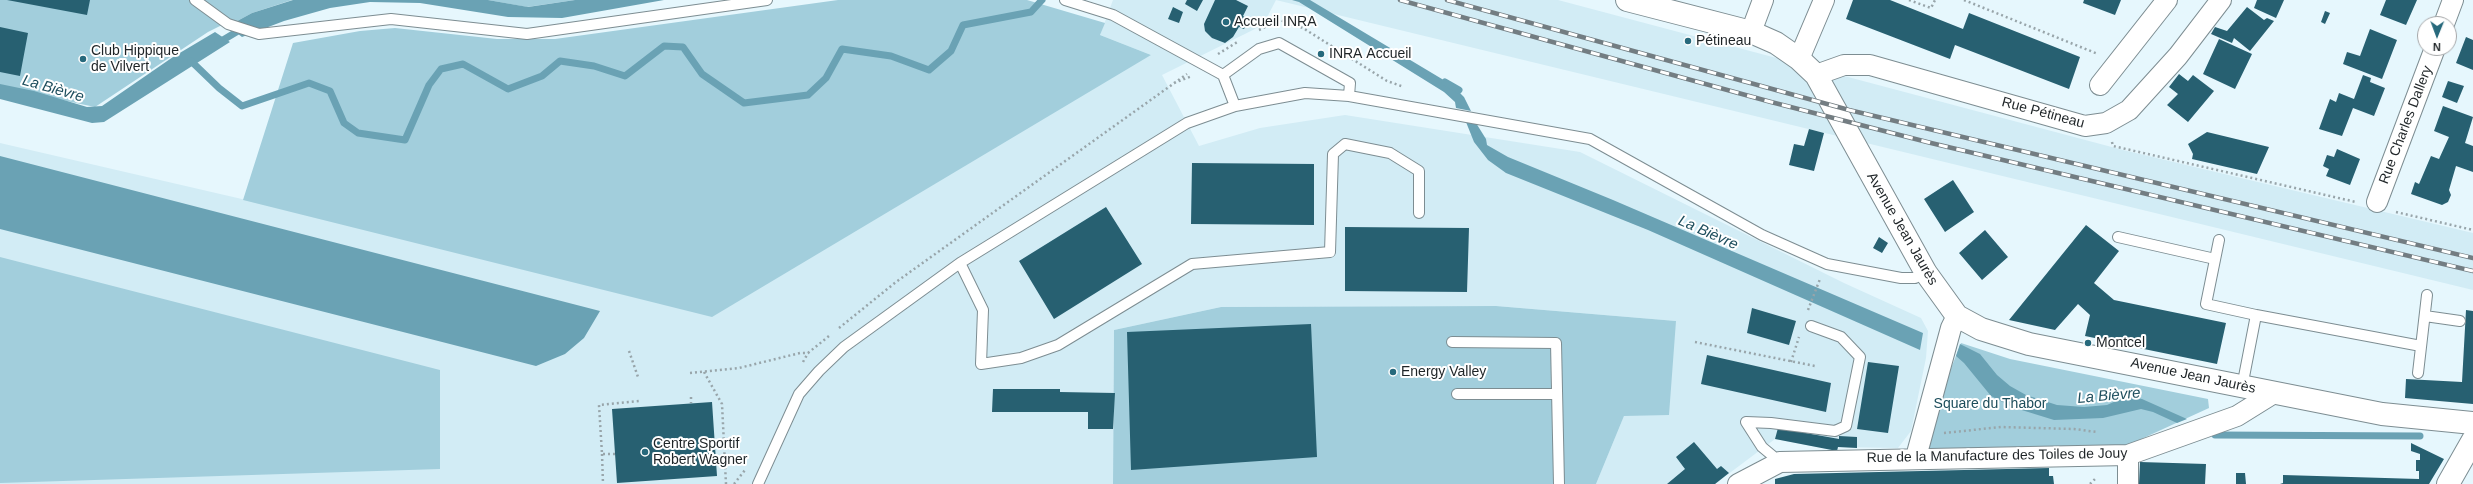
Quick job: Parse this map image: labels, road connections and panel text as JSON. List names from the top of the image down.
{
  "streets": {
    "street": [
      "Rue Pétineau",
      "Rue Charles Dallery",
      "Avenue Jean Jaurès",
      "Rue de la Manufacture des Toiles de Jouy"
    ]
  },
  "crossings": [
    ["Rue Pétineau", "Avenue Jean Jaurès"],
    ["Avenue Jean Jaurès", "Rue de la Manufacture des Toiles de Jouy"]
  ],
  "water": ["La Bièvre"],
  "parks": ["Square du Thabor"],
  "places": [
    "Accueil INRA",
    "Pétineau",
    "INRA Accueil",
    "Club Hippique de Vilvert",
    "Montcel",
    "Energy Valley",
    "Centre Sportif Robert Wagner"
  ],
  "north": "bottom"
}
